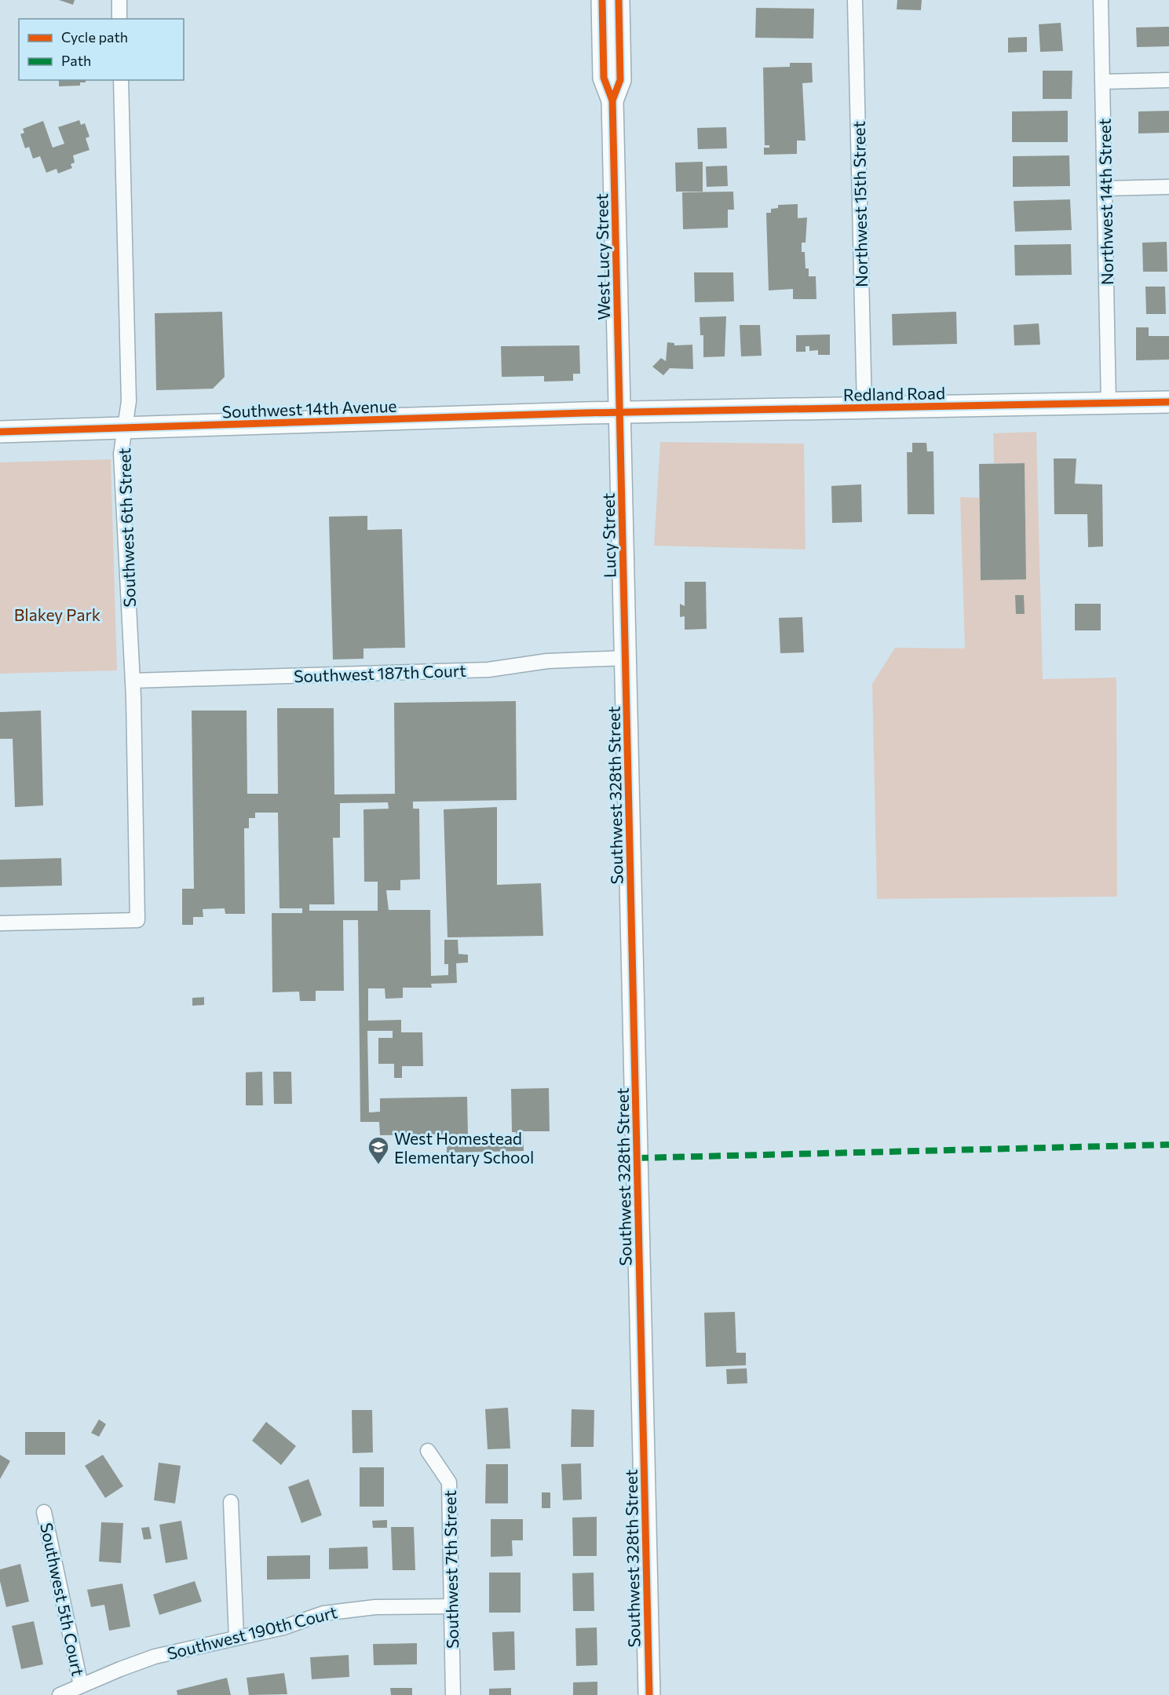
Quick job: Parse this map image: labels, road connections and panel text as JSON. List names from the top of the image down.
{
  "streets": {
    "street": [
      "Northwest 14th Street",
      "Northwest 15th Street",
      "West Lucy Street",
      "Redland Road",
      "Southwest 14th Avenue",
      "Southwest 6th Street",
      "Lucy Street",
      "Southwest 187th Court",
      "Southwest 328th Street",
      "Southwest 7th Street",
      "Southwest 5th Court",
      "Southwest 190th Court"
    ]
  },
  "crossings": [
    ["Northwest 14th Street", "Redland Road"],
    ["Northwest 15th Street", "Redland Road"],
    ["West Lucy Street", "Redland Road"],
    ["West Lucy Street", "Southwest 14th Avenue"],
    ["West Lucy Street", "Lucy Street"],
    ["Redland Road", "Southwest 14th Avenue"],
    ["Redland Road", "Lucy Street"],
    ["Southwest 14th Avenue", "Southwest 6th Street"],
    ["Southwest 14th Avenue", "Lucy Street"],
    ["Southwest 6th Street", "Southwest 187th Court"],
    ["Lucy Street", "Southwest 187th Court"],
    ["Lucy Street", "Southwest 328th Street"],
    ["Southwest 187th Court", "Southwest 328th Street"],
    ["Southwest 7th Street", "Southwest 190th Court"],
    ["Southwest 5th Court", "Southwest 190th Court"]
  ],
  "parks": ["Blakey Park"],
  "places": {
    "school or university": ["West Homestead Elementary School"]
  },
  "legend": ["Cycle path", "Path"]
}
